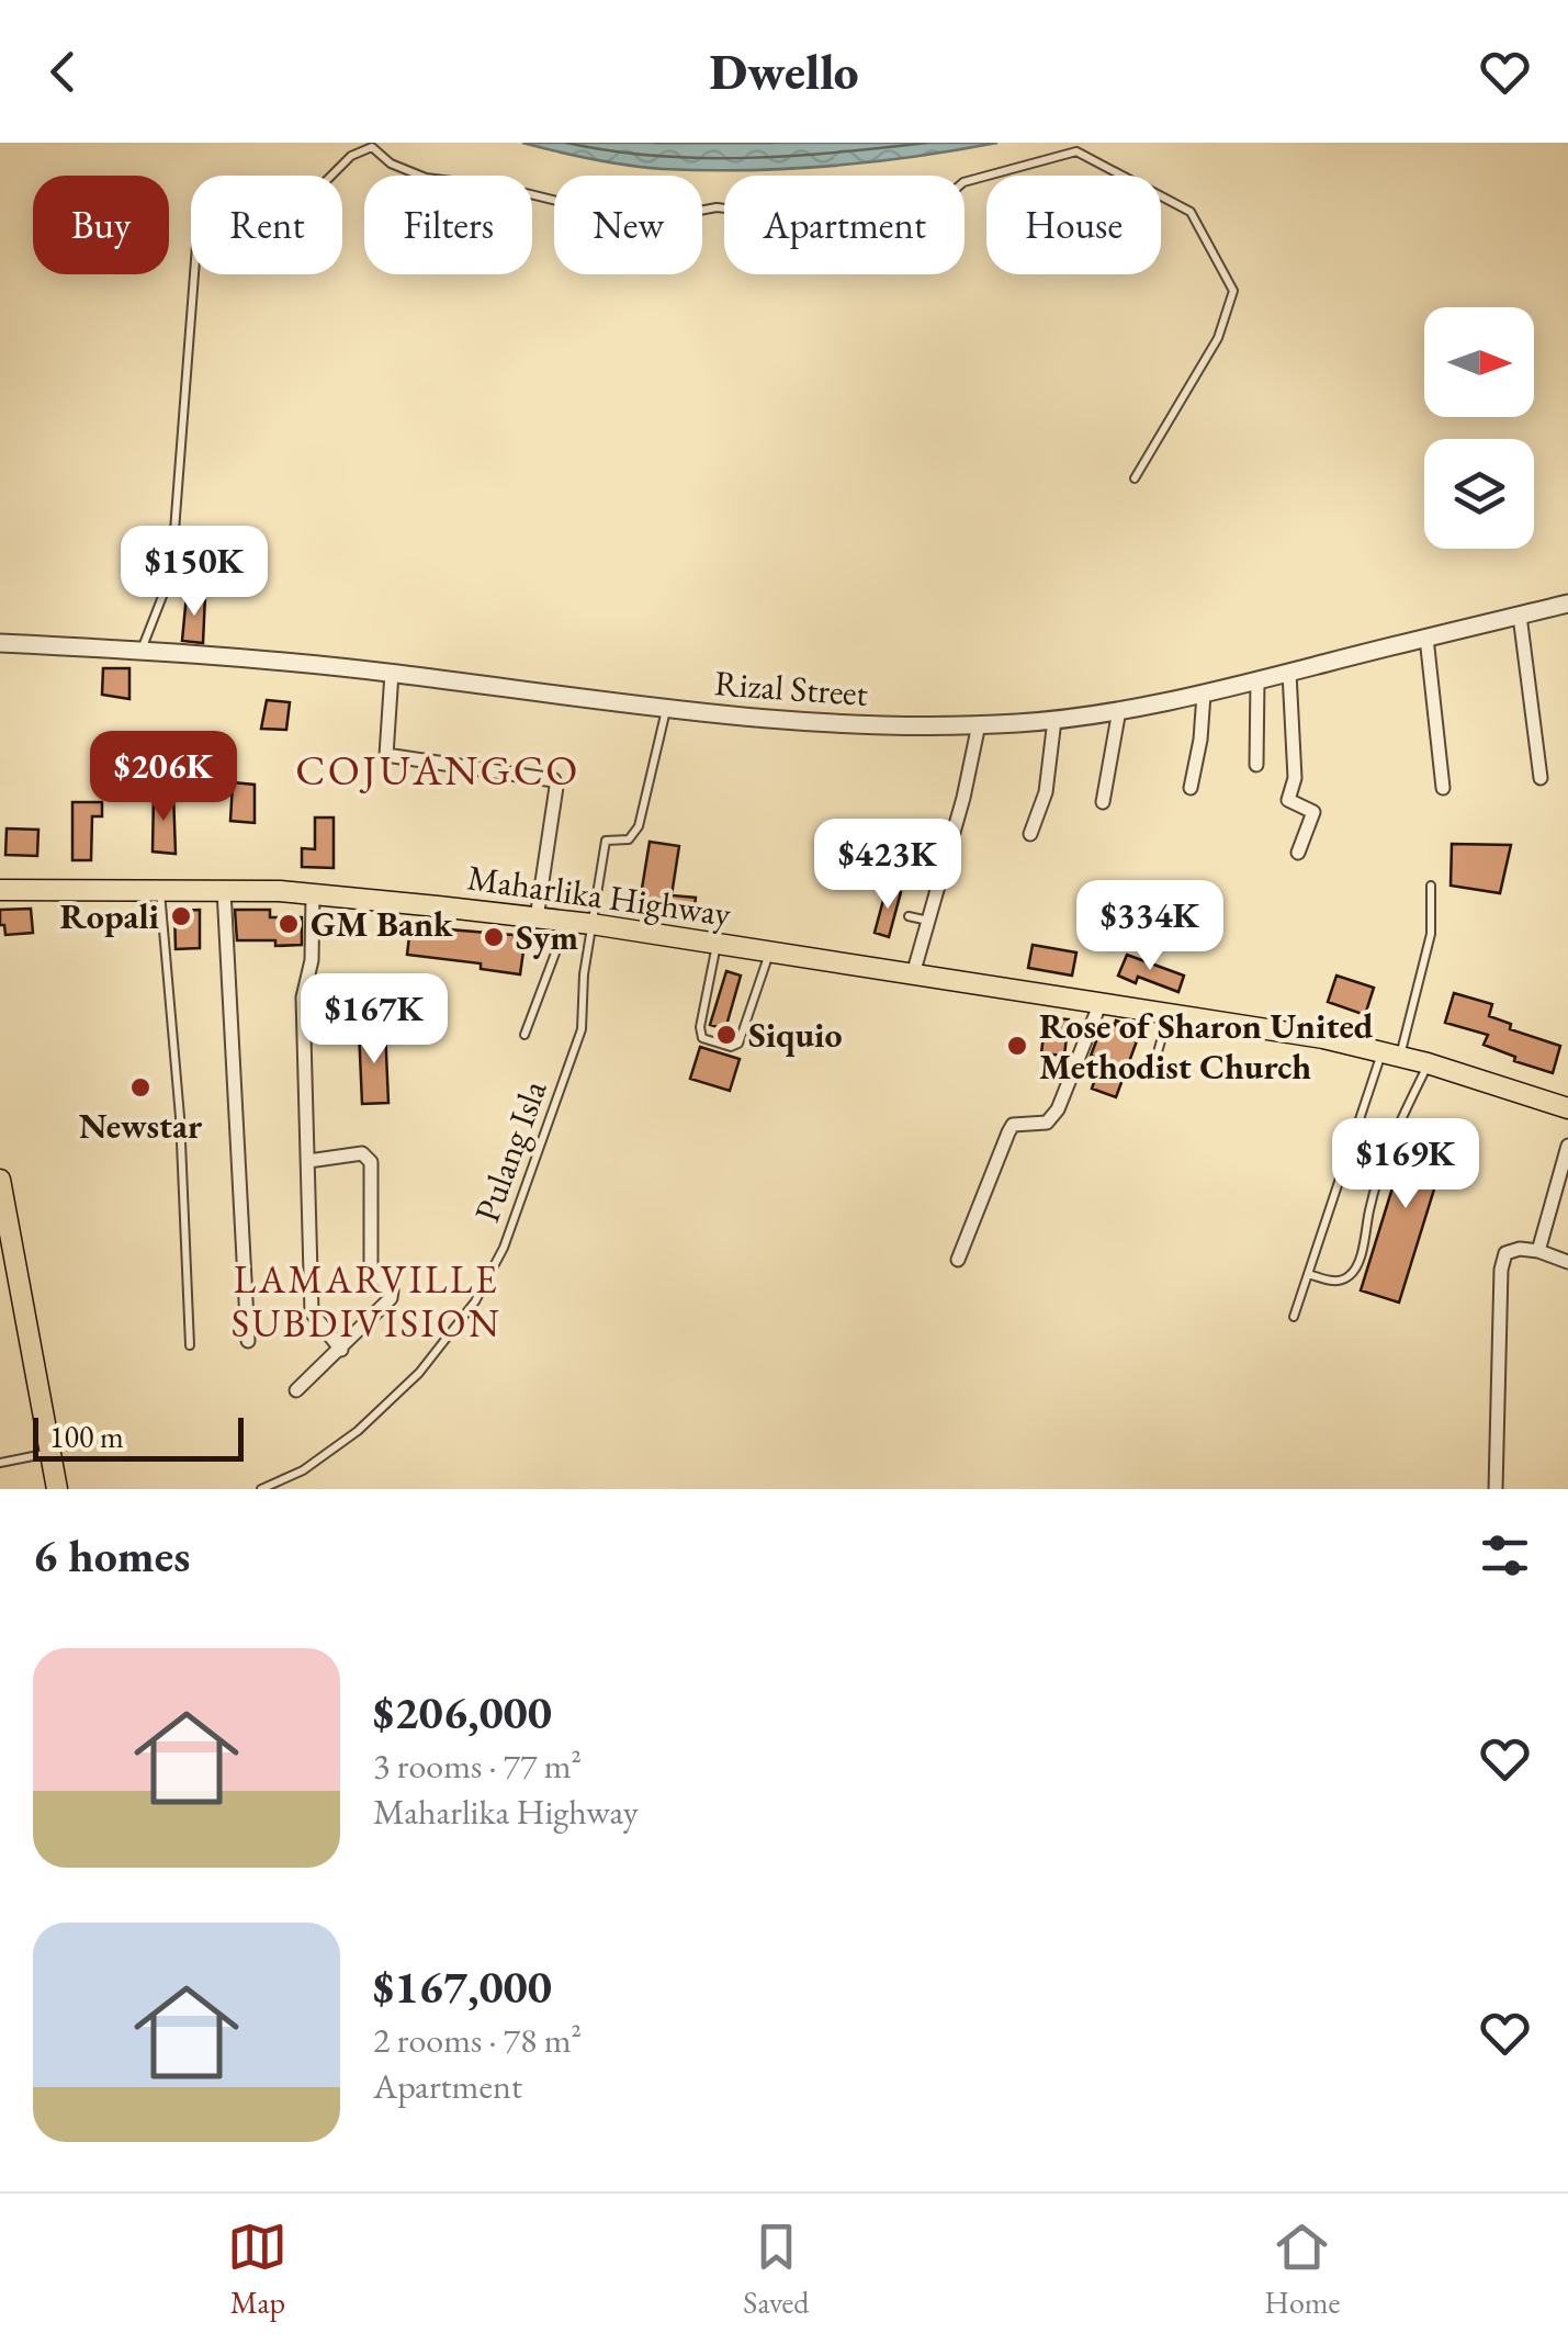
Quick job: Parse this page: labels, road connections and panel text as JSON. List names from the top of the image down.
{
  "streets": {
    "main road": ["Maharlika Highway"],
    "street": ["Rizal Street"],
    "lane": ["Pulang Isla"]
  },
  "crossings": [
    ["Rizal Street", "Pulang Isla"],
    ["Maharlika Highway", "Pulang Isla"]
  ],
  "districts": ["COJUANGCO", "LAMARVILLE SUBDIVISION"],
  "places": [
    "Ropali",
    "GM Bank",
    "Sym",
    "Siquio",
    "Rose of Sharon United Methodist Church",
    "Newstar"
  ],
  "scale_bar": "100 m",
  "north": "right",
  "page": {
    "header": "Dwello",
    "chip": [
      "Buy",
      "Rent",
      "Filters",
      "New",
      "Apartment",
      "House"
    ],
    "price": [
      "$150K",
      "$206K",
      "$423K",
      "$334K",
      "$167K",
      "$169K"
    ],
    "scale": "100 m",
    "heading": "6 homes",
    "list": [
      {
        "name": "$206,000",
        "note": "3 rooms · 77 m² · Maharlika Highway"
      },
      {
        "name": "$167,000",
        "note": "2 rooms · 78 m² · Apartment"
      }
    ],
    "tabs": ["Map", "Saved", "Home"]
  }
}
